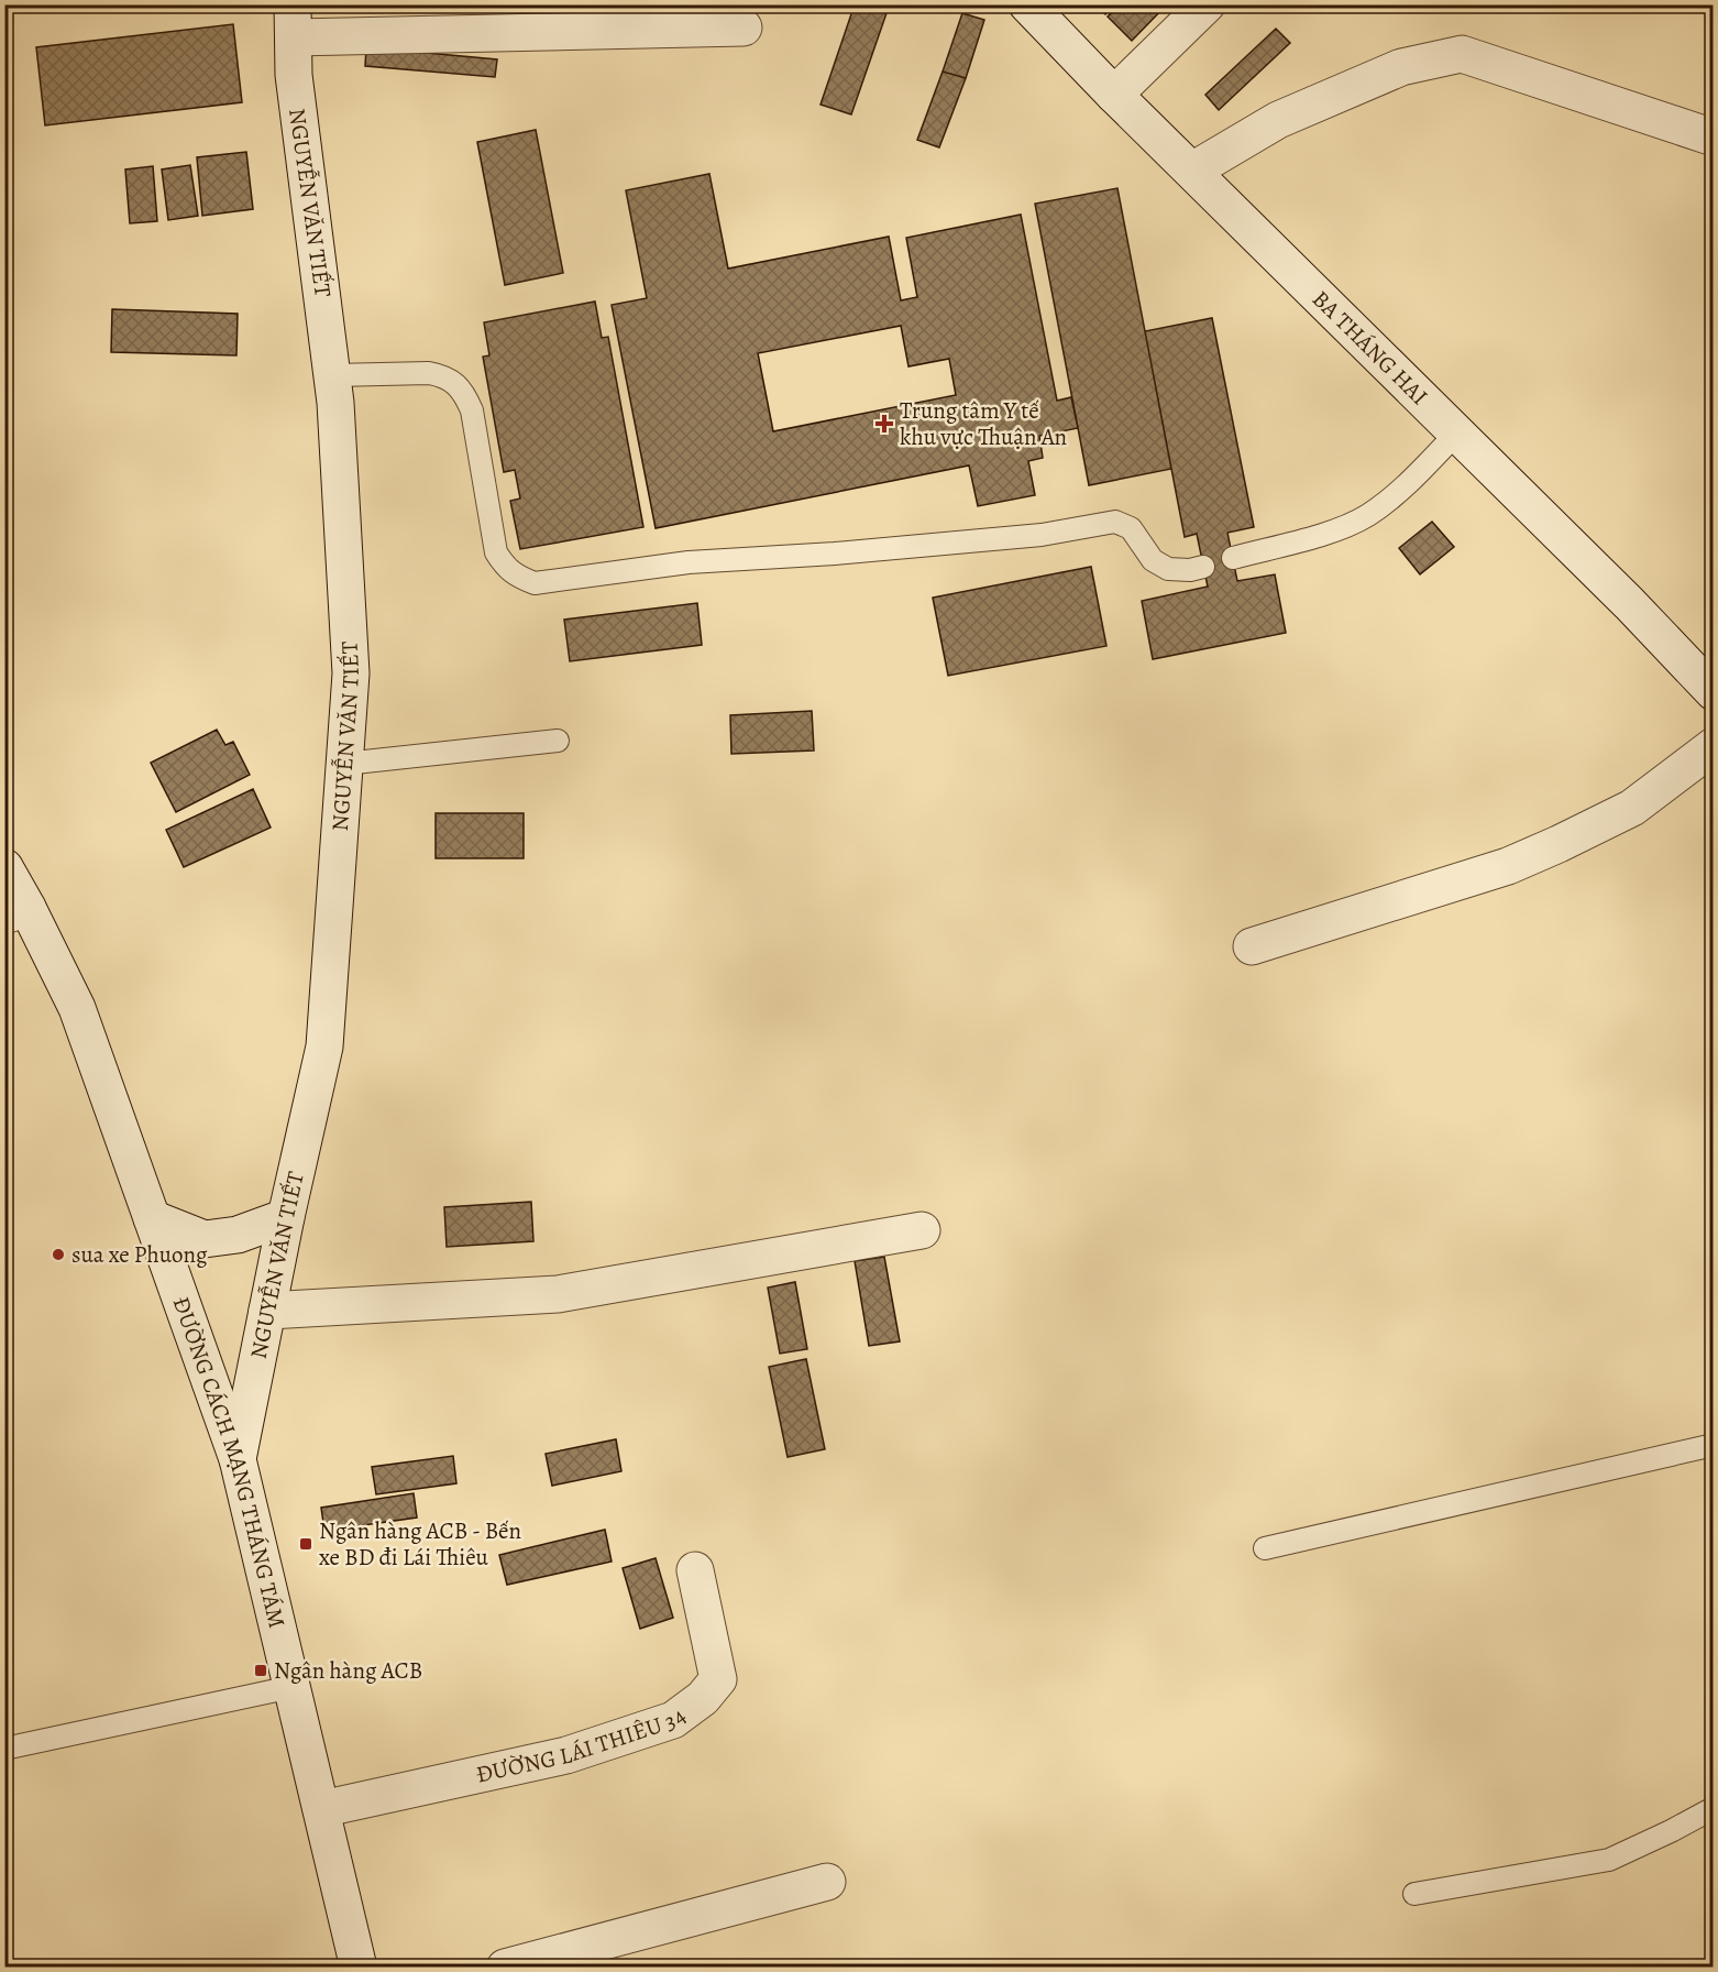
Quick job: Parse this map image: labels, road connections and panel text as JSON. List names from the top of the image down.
{
  "streets": {
    "street": [
      "NGUYỄN VĂN TIẾT",
      "BA THÁNG HAI",
      "ĐƯỜNG CÁCH MẠNG THÁNG TÁM",
      "ĐƯỜNG LÁI THIÊU 34"
    ]
  },
  "crossings": [
    ["NGUYỄN VĂN TIẾT", "ĐƯỜNG CÁCH MẠNG THÁNG TÁM"],
    ["ĐƯỜNG CÁCH MẠNG THÁNG TÁM", "ĐƯỜNG LÁI THIÊU 34"]
  ],
  "places": {
    "health": ["Trung tâm Y tế khu vực Thuận An"],
    "other": ["sua xe Phuong"],
    "transit": ["Ngân hàng ACB - Bến xe BD đi Lái Thiêu", "Ngân hàng ACB"]
  }
}
